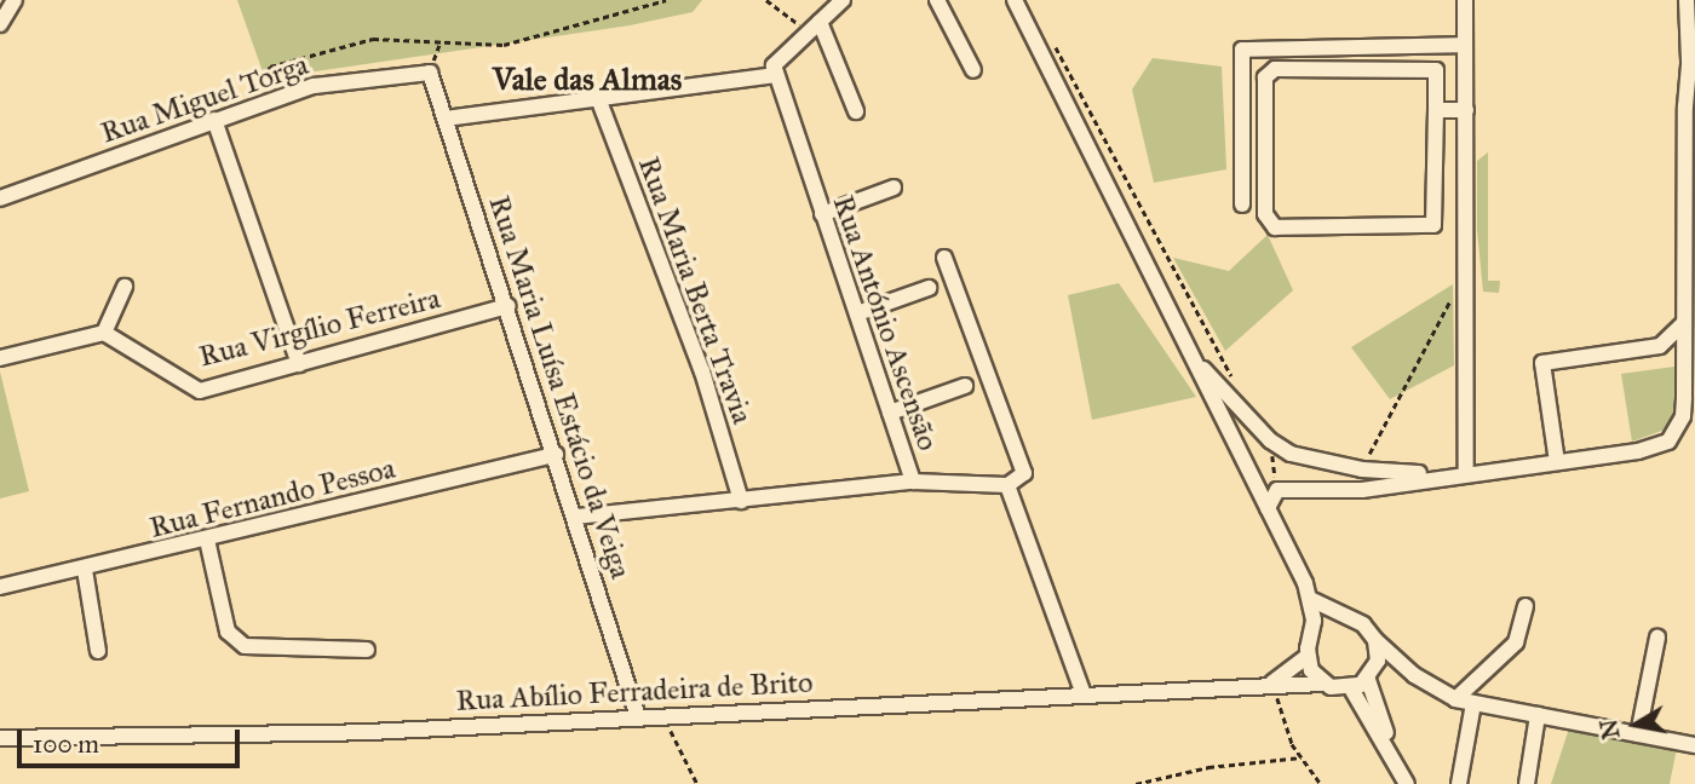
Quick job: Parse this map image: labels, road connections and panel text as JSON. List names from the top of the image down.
{
  "streets": {
    "street": [
      "Rua Miguel Torga",
      "Rua Maria Berta Travia",
      "Rua António Ascensão",
      "Rua Virgílio Ferreira",
      "Rua Maria Luísa Estácio da Veiga",
      "Rua Fernando Pessoa",
      "Rua Abílio Ferradeira de Brito"
    ]
  },
  "crossings": [
    ["Rua Miguel Torga", "Rua Maria Luísa Estácio da Veiga"],
    ["Rua Virgílio Ferreira", "Rua Maria Luísa Estácio da Veiga"],
    ["Rua Maria Luísa Estácio da Veiga", "Rua Fernando Pessoa"],
    ["Rua Maria Luísa Estácio da Veiga", "Rua Abílio Ferradeira de Brito"]
  ],
  "districts": ["Vale das Almas"],
  "scale_bar": "100 m",
  "north": "left"
}
